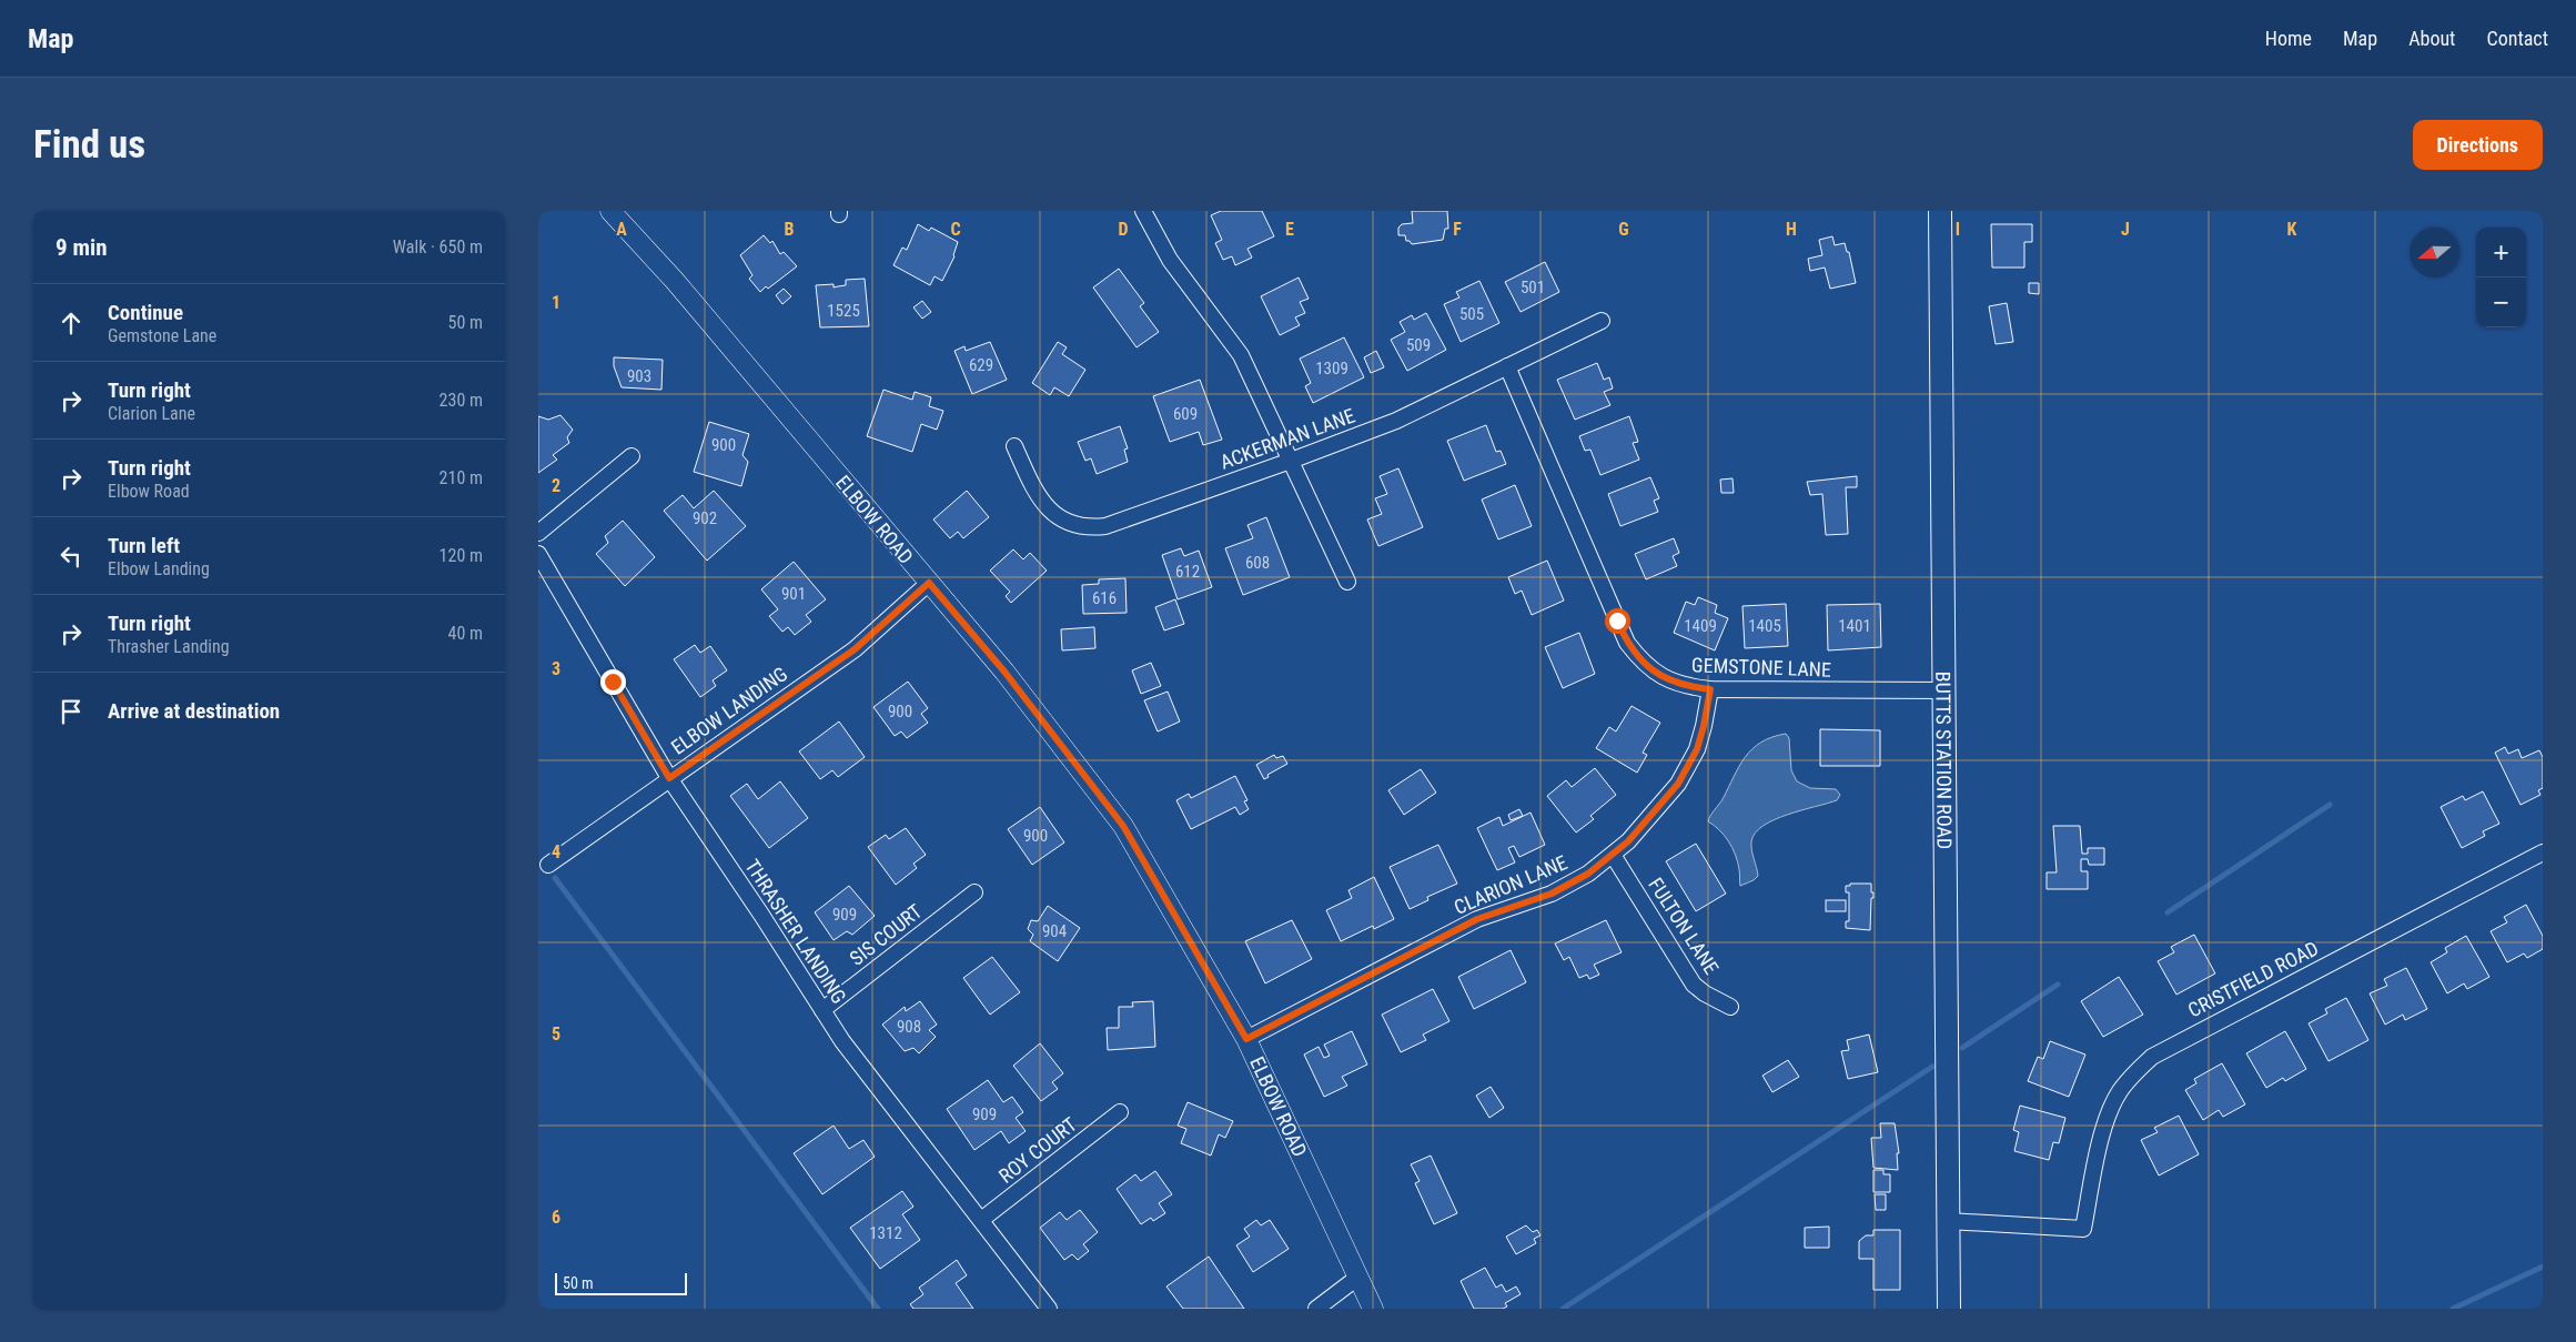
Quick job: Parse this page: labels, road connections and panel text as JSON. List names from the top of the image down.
{
  "streets": {
    "main road": ["BUTTS STATION ROAD"],
    "street": [
      "ACKERMAN LANE",
      "ELBOW ROAD",
      "GEMSTONE LANE",
      "ELBOW LANDING",
      "CLARION LANE",
      "FULTON LANE",
      "THRASHER LANDING",
      "SIS COURT",
      "CRISTFIELD ROAD",
      "ROY COURT"
    ]
  },
  "crossings": [
    ["ACKERMAN LANE", "GEMSTONE LANE"],
    ["ELBOW ROAD", "ELBOW LANDING"],
    ["ELBOW ROAD", "CLARION LANE"],
    ["GEMSTONE LANE", "BUTTS STATION ROAD"],
    ["GEMSTONE LANE", "CLARION LANE"],
    ["ELBOW LANDING", "THRASHER LANDING"],
    ["BUTTS STATION ROAD", "CRISTFIELD ROAD"],
    ["CLARION LANE", "FULTON LANE"],
    ["THRASHER LANDING", "SIS COURT"],
    ["THRASHER LANDING", "ROY COURT"]
  ],
  "house_numbers": [
    "501",
    "1525",
    "505",
    "509",
    "629",
    "1309",
    "903",
    "609",
    "900",
    "902",
    "608",
    "612",
    "901",
    "616",
    "1409",
    "1405",
    "1401",
    "900",
    "900",
    "909",
    "904",
    "908",
    "909",
    "1312"
  ],
  "scale_bar": "50 m",
  "north": "left",
  "page": {
    "header": "Map",
    "nav": [
      "Home",
      "Map",
      "About",
      "Contact"
    ],
    "buttons": "Directions",
    "title": "Find us",
    "heading": ["9 min", "Walk · 650 m"],
    "map_buttons": ["+", "−"],
    "list": [
      ["Continue", "Gemstone Lane", "50 m"],
      ["Turn right", "Clarion Lane", "230 m"],
      ["Turn right", "Elbow Road", "210 m"],
      ["Turn left", "Elbow Landing", "120 m"],
      ["Turn right", "Thrasher Landing", "40 m"],
      "Arrive at destination"
    ],
    "scale": "50 m"
  },
  "grid": {
    "columns": [
      "A",
      "B",
      "C",
      "D",
      "E",
      "F",
      "G",
      "H",
      "I",
      "J",
      "K"
    ],
    "rows": [
      "1",
      "2",
      "3",
      "4",
      "5",
      "6"
    ]
  }
}
